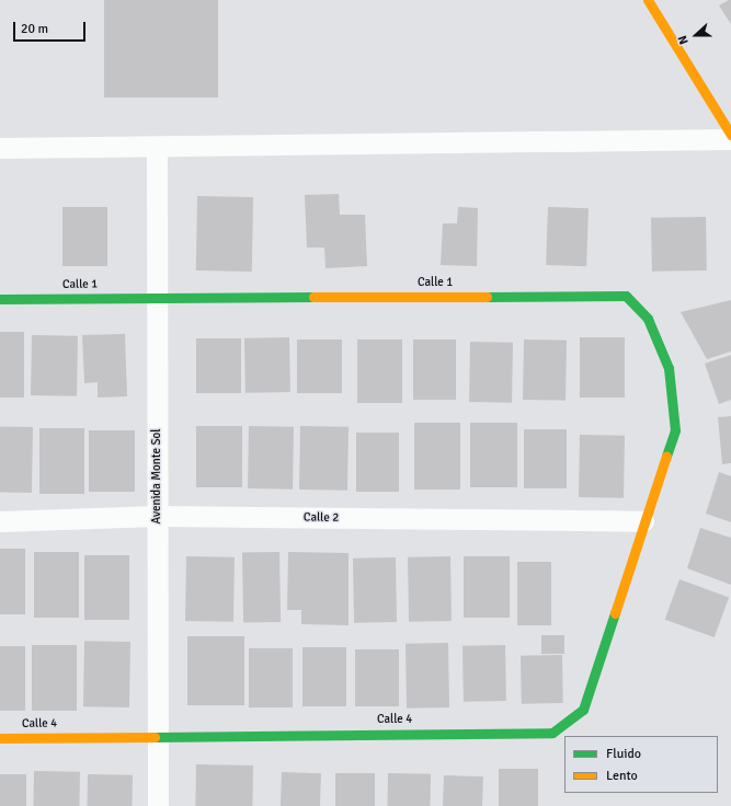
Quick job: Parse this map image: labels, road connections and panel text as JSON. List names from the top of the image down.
{
  "streets": {
    "street": [
      "Calle 1",
      "Avenida Monte Sol",
      "Calle 2",
      "Calle 4"
    ]
  },
  "crossings": [
    ["Calle 1", "Avenida Monte Sol"],
    ["Calle 1", "Calle 2"],
    ["Calle 1", "Calle 4"],
    ["Avenida Monte Sol", "Calle 2"],
    ["Avenida Monte Sol", "Calle 4"],
    ["Calle 2", "Calle 4"]
  ],
  "legend": ["Fluido", "Lento"],
  "scale_bar": "20 m",
  "north": "left"
}
